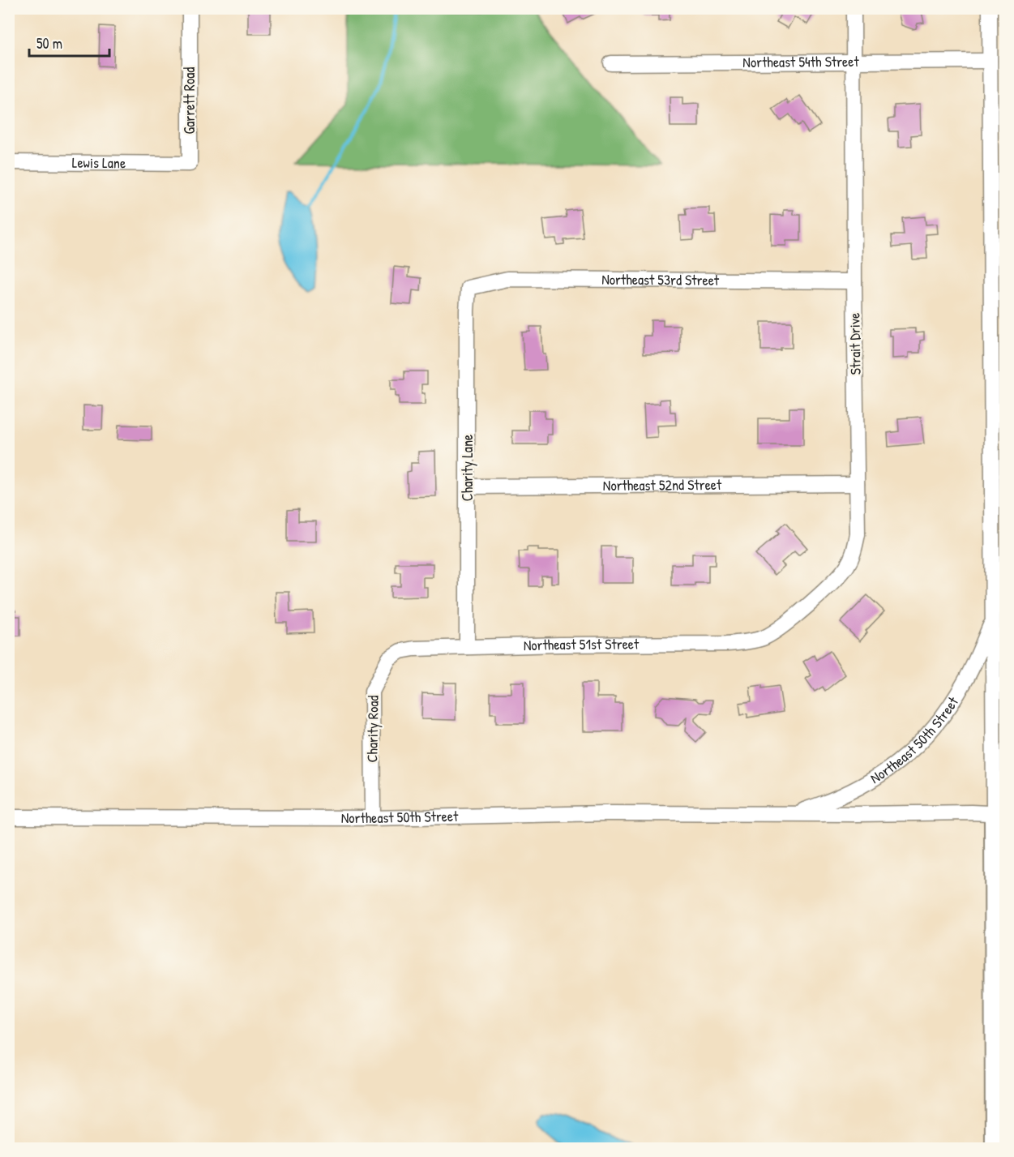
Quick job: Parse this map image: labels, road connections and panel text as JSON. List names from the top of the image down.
{
  "streets": {
    "street": [
      "Northeast 54th Street",
      "Garrett Road",
      "Lewis Lane",
      "Northeast 53rd Street",
      "Strait Drive",
      "Charity Lane",
      "Northeast 52nd Street",
      "Northeast 51st Street",
      "Charity Road",
      "Northeast 50th Street"
    ]
  },
  "crossings": [
    ["Northeast 54th Street", "Strait Drive"],
    ["Garrett Road", "Lewis Lane"],
    ["Northeast 53rd Street", "Strait Drive"],
    ["Northeast 53rd Street", "Charity Lane"],
    ["Strait Drive", "Northeast 52nd Street"],
    ["Strait Drive", "Northeast 51st Street"],
    ["Charity Lane", "Northeast 52nd Street"],
    ["Charity Lane", "Northeast 51st Street"],
    ["Northeast 51st Street", "Charity Road"],
    ["Charity Road", "Northeast 50th Street"]
  ],
  "scale_bar": "50 m"
}
